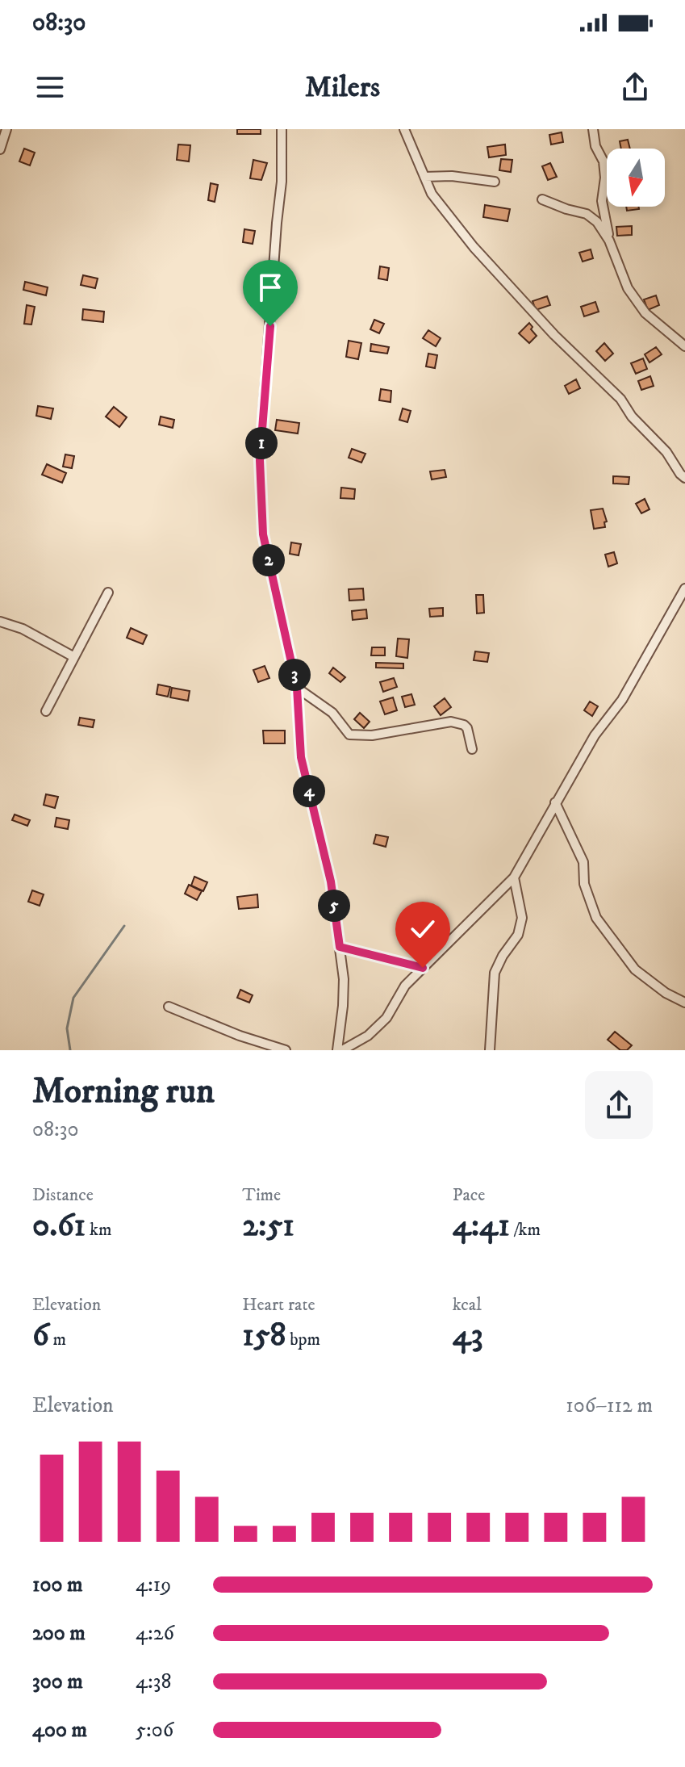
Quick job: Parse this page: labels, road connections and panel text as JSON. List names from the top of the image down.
{
  "north": "bottom",
  "page": {
    "status": "08:30",
    "header": "Milers",
    "pins": [
      "1",
      "2",
      "3",
      "4",
      "5"
    ],
    "heading": ["Morning run", "08:30"],
    "stats": [
      ["Distance", "0.61 km"],
      ["Time", "2:51"],
      ["Pace", "4:41 /km"],
      ["Elevation", "6 m"],
      ["Heart rate", "158 bpm"],
      ["kcal", "43"]
    ],
    "chart": ["Elevation", "106–112 m"],
    "list": [
      {
        "name": "100 m",
        "note": "4:19"
      },
      {
        "name": "200 m",
        "note": "4:26"
      },
      {
        "name": "300 m",
        "note": "4:38"
      },
      {
        "name": "400 m",
        "note": "5:06"
      }
    ]
  }
}
